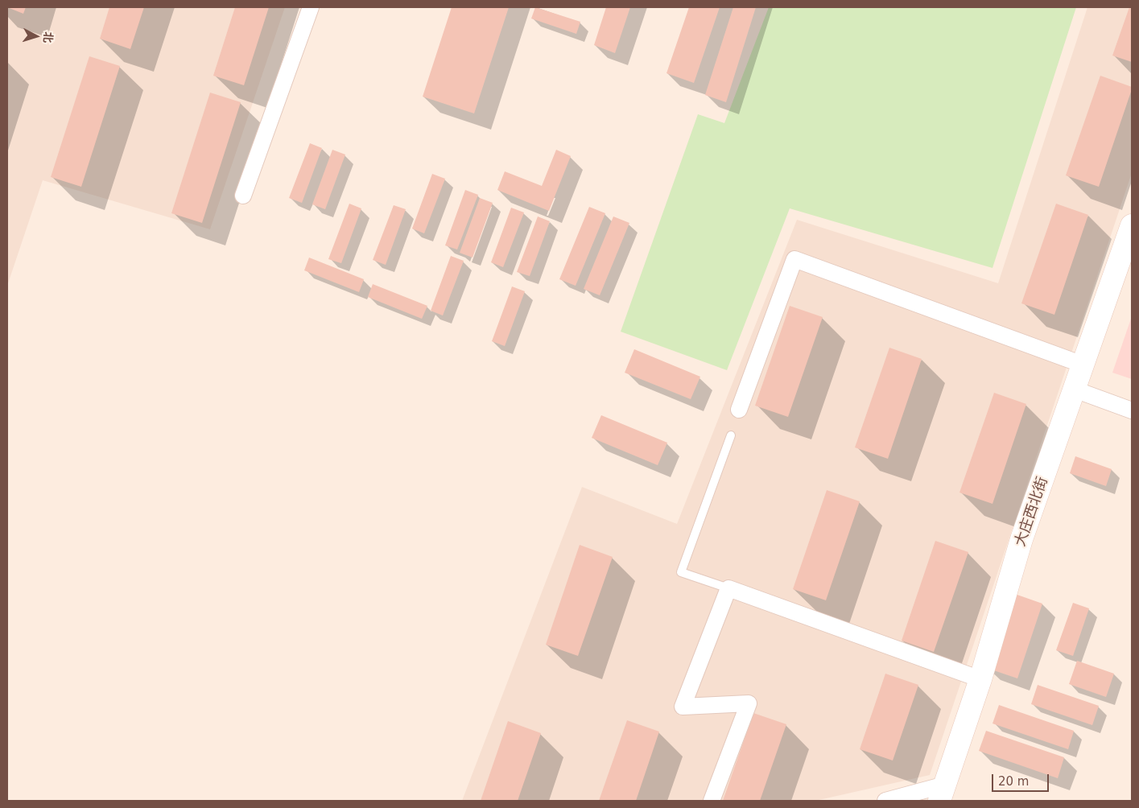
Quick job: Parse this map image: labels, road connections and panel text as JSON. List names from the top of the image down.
{
  "streets": {
    "street": ["大庄西北街"]
  },
  "scale_bar": "20 m",
  "north": "right"
}
